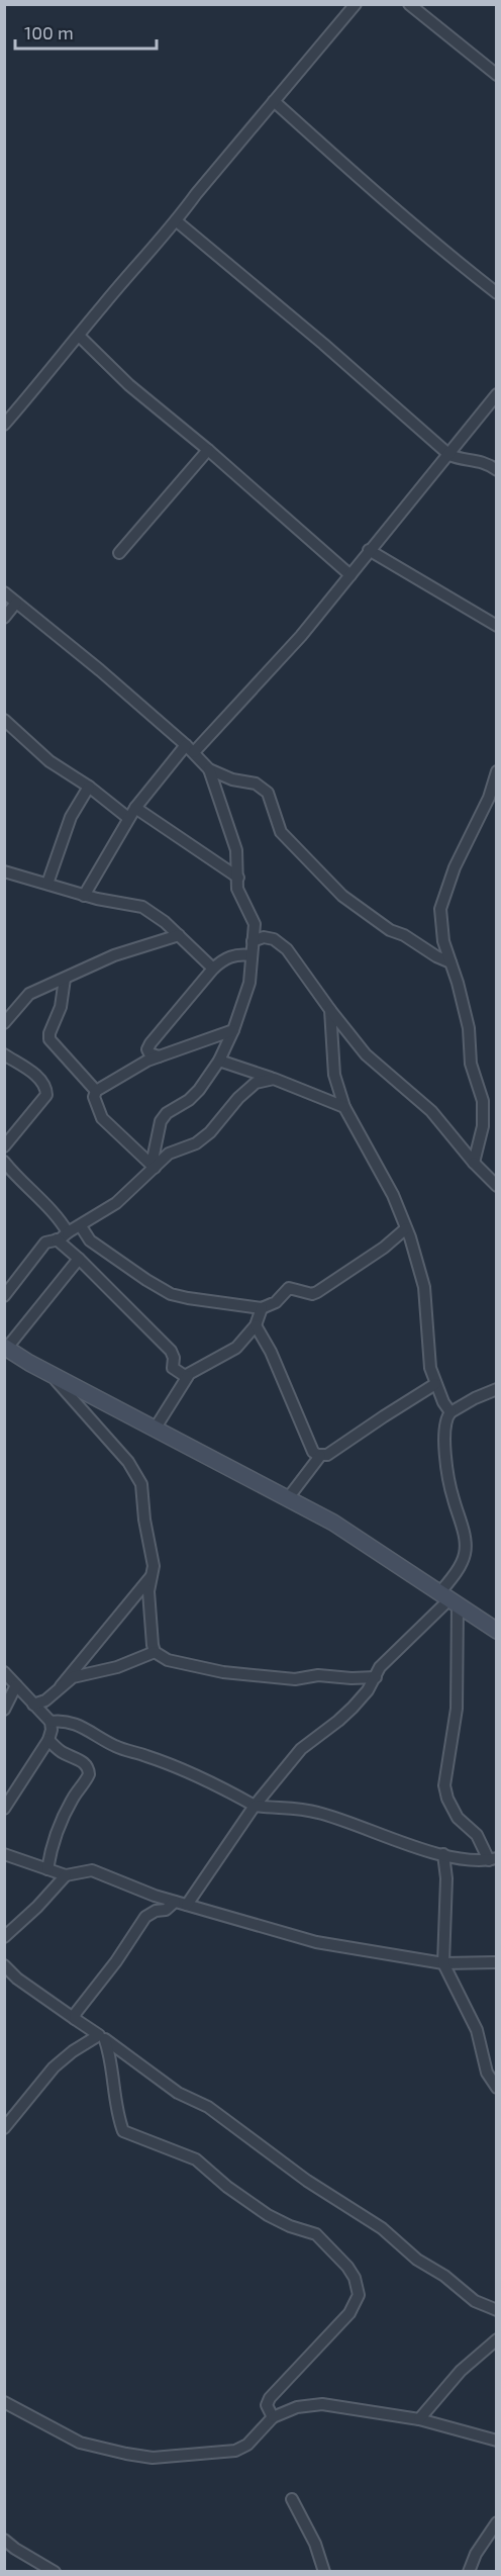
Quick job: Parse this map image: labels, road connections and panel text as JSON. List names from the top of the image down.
{
  "scale_bar": "100 m"
}
